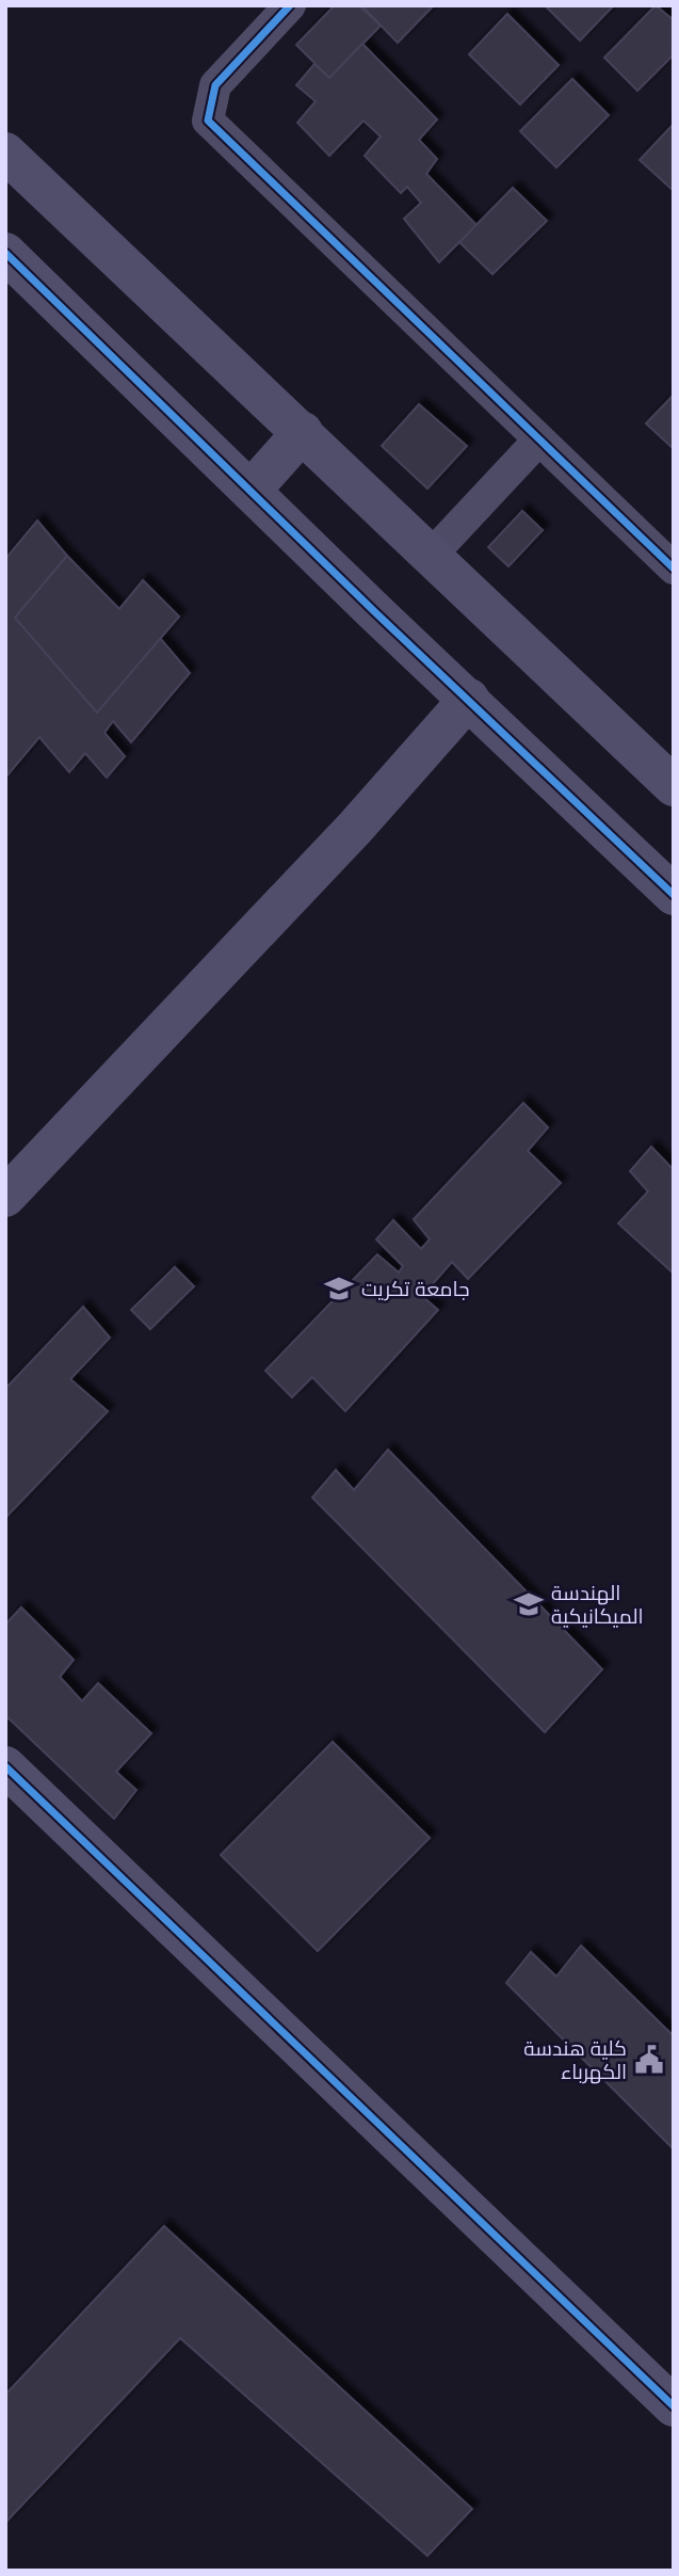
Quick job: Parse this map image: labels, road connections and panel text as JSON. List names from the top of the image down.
{
  "places": {
    "school or university": ["جامعة تكريت", "الهندسة الميكانيكية"],
    "public building": ["كلية هندسة الكهرباء"]
  }
}
